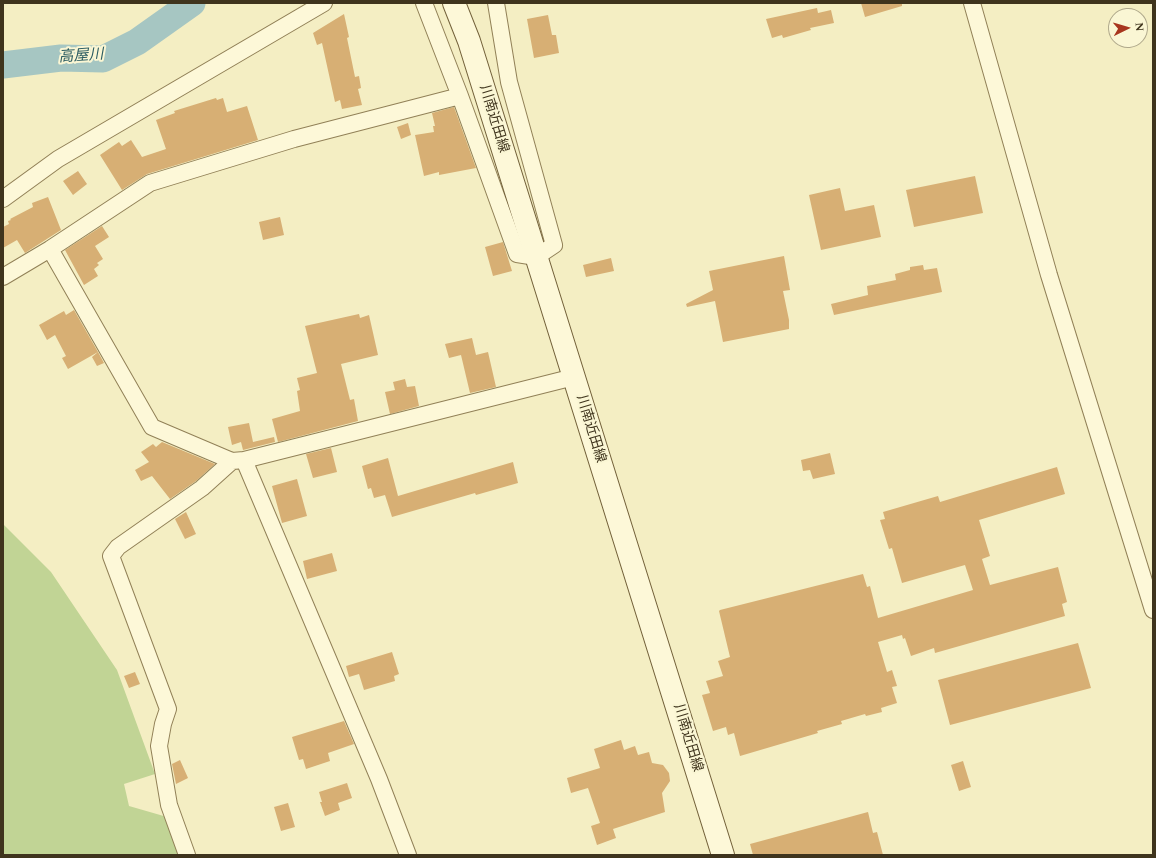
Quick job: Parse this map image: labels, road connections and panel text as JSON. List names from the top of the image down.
{
  "streets": {
    "main road": ["川南近田線"]
  },
  "water": ["高屋川"],
  "north": "right"
}
